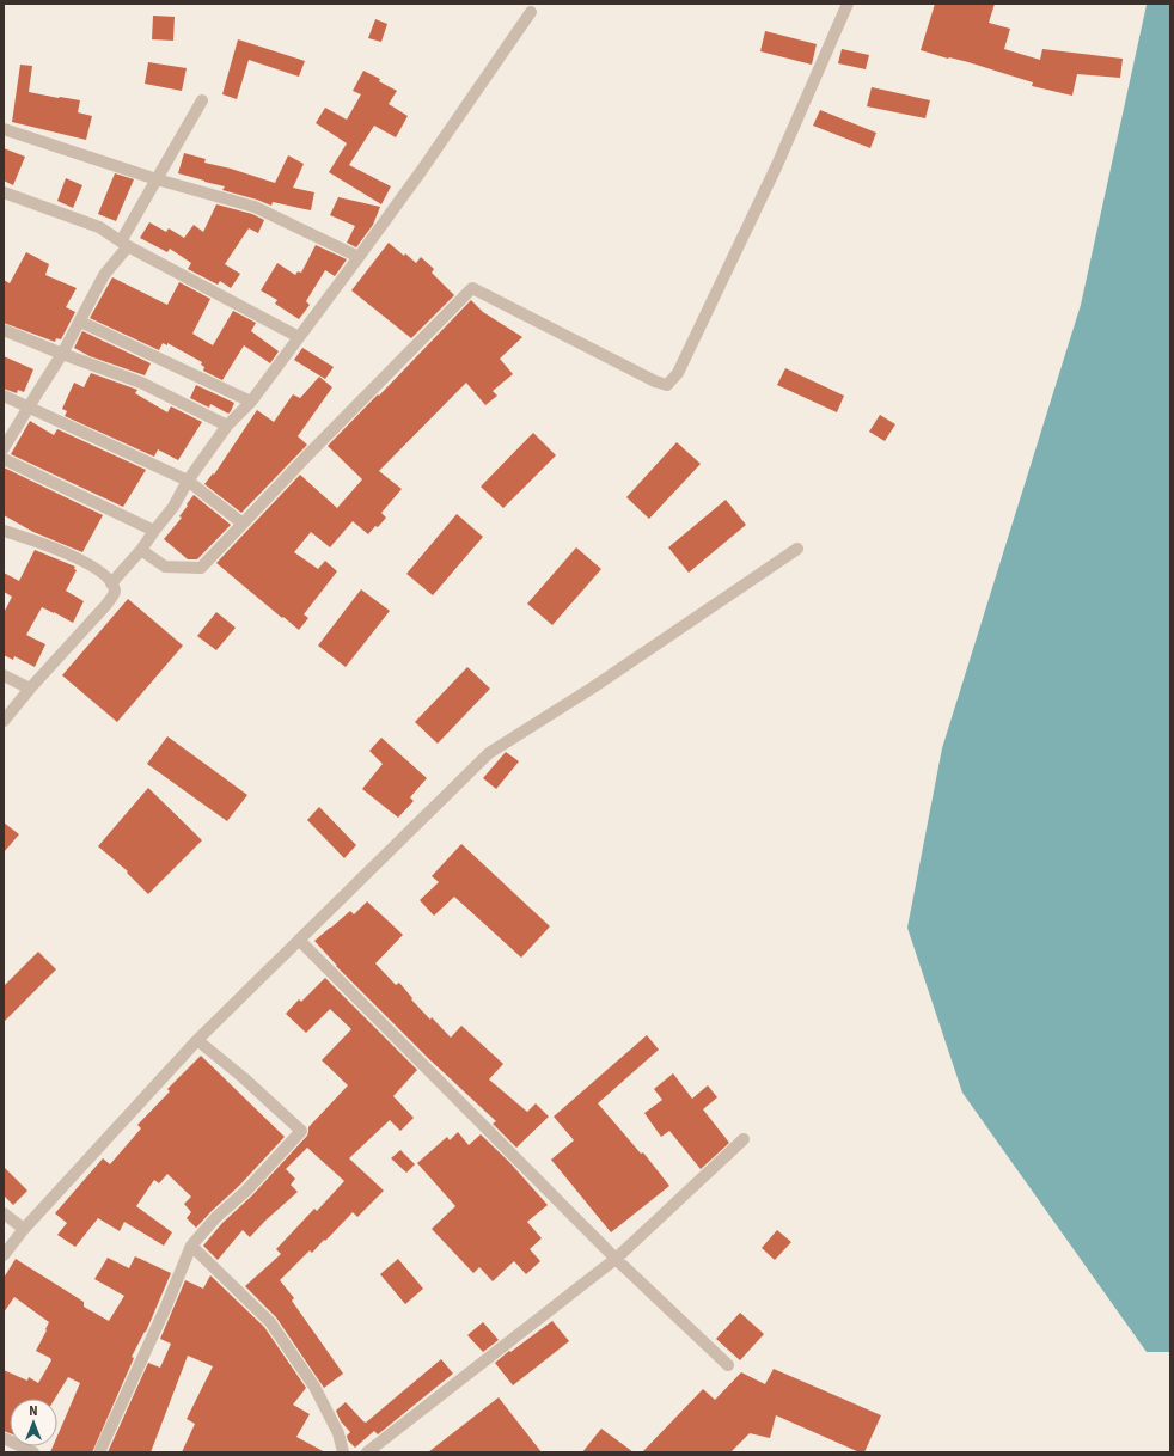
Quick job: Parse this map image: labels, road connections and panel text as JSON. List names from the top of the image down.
{
  "north": "top"
}
